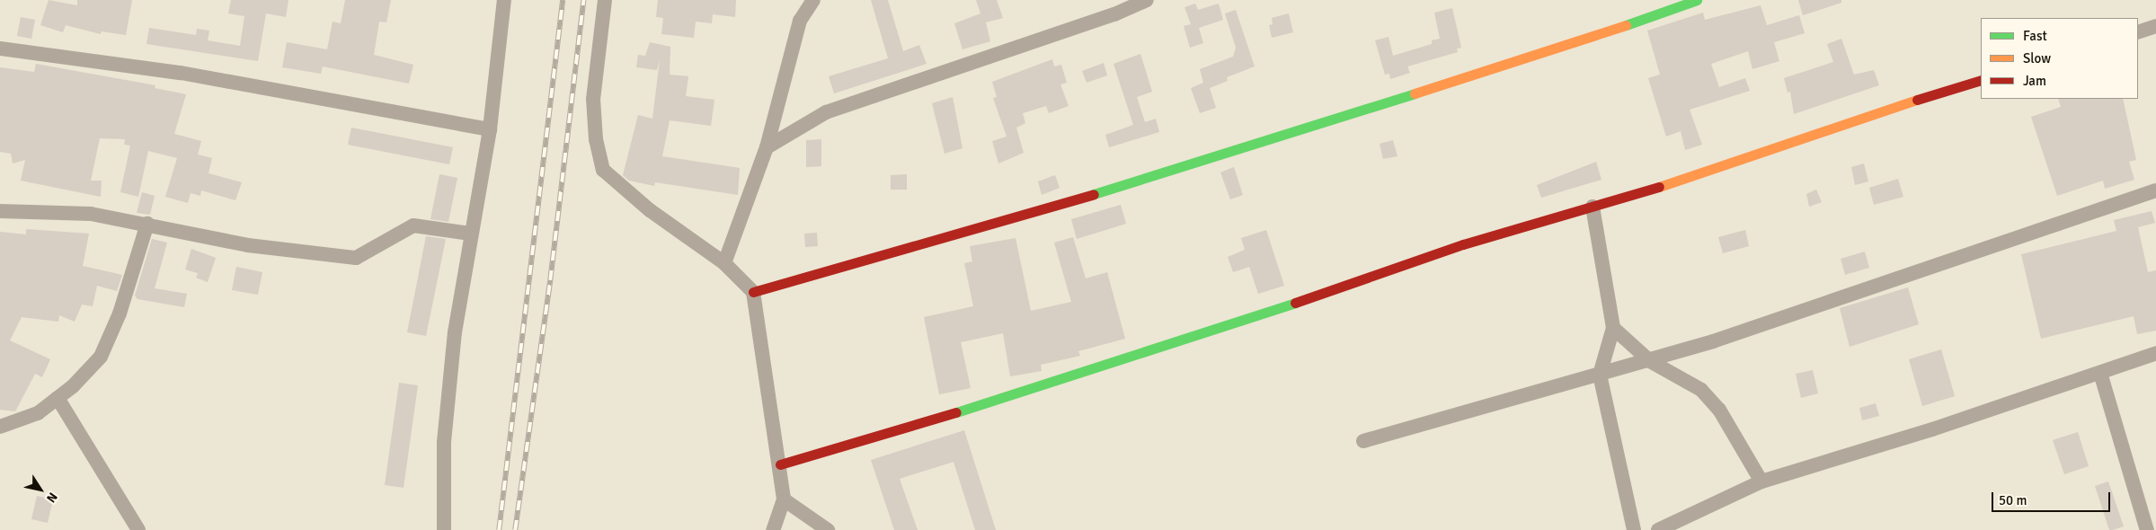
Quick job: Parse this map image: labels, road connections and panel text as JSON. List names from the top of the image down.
{
  "legend": ["Fast", "Slow", "Jam"],
  "scale_bar": "50 m",
  "north": "bottom right"
}
